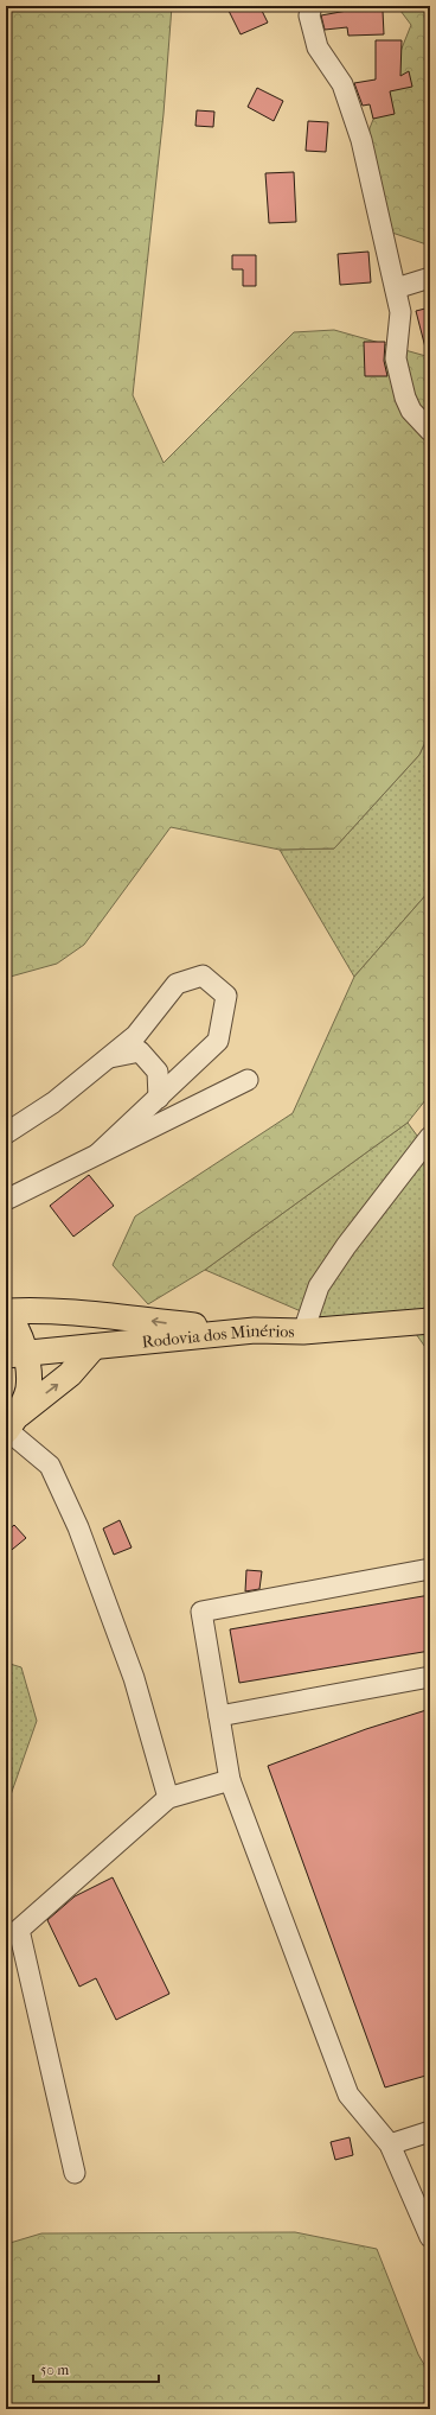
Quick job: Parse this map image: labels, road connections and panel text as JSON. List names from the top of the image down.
{
  "streets": {
    "main road": ["Rodovia dos Minérios"]
  },
  "scale_bar": "50 m"
}
